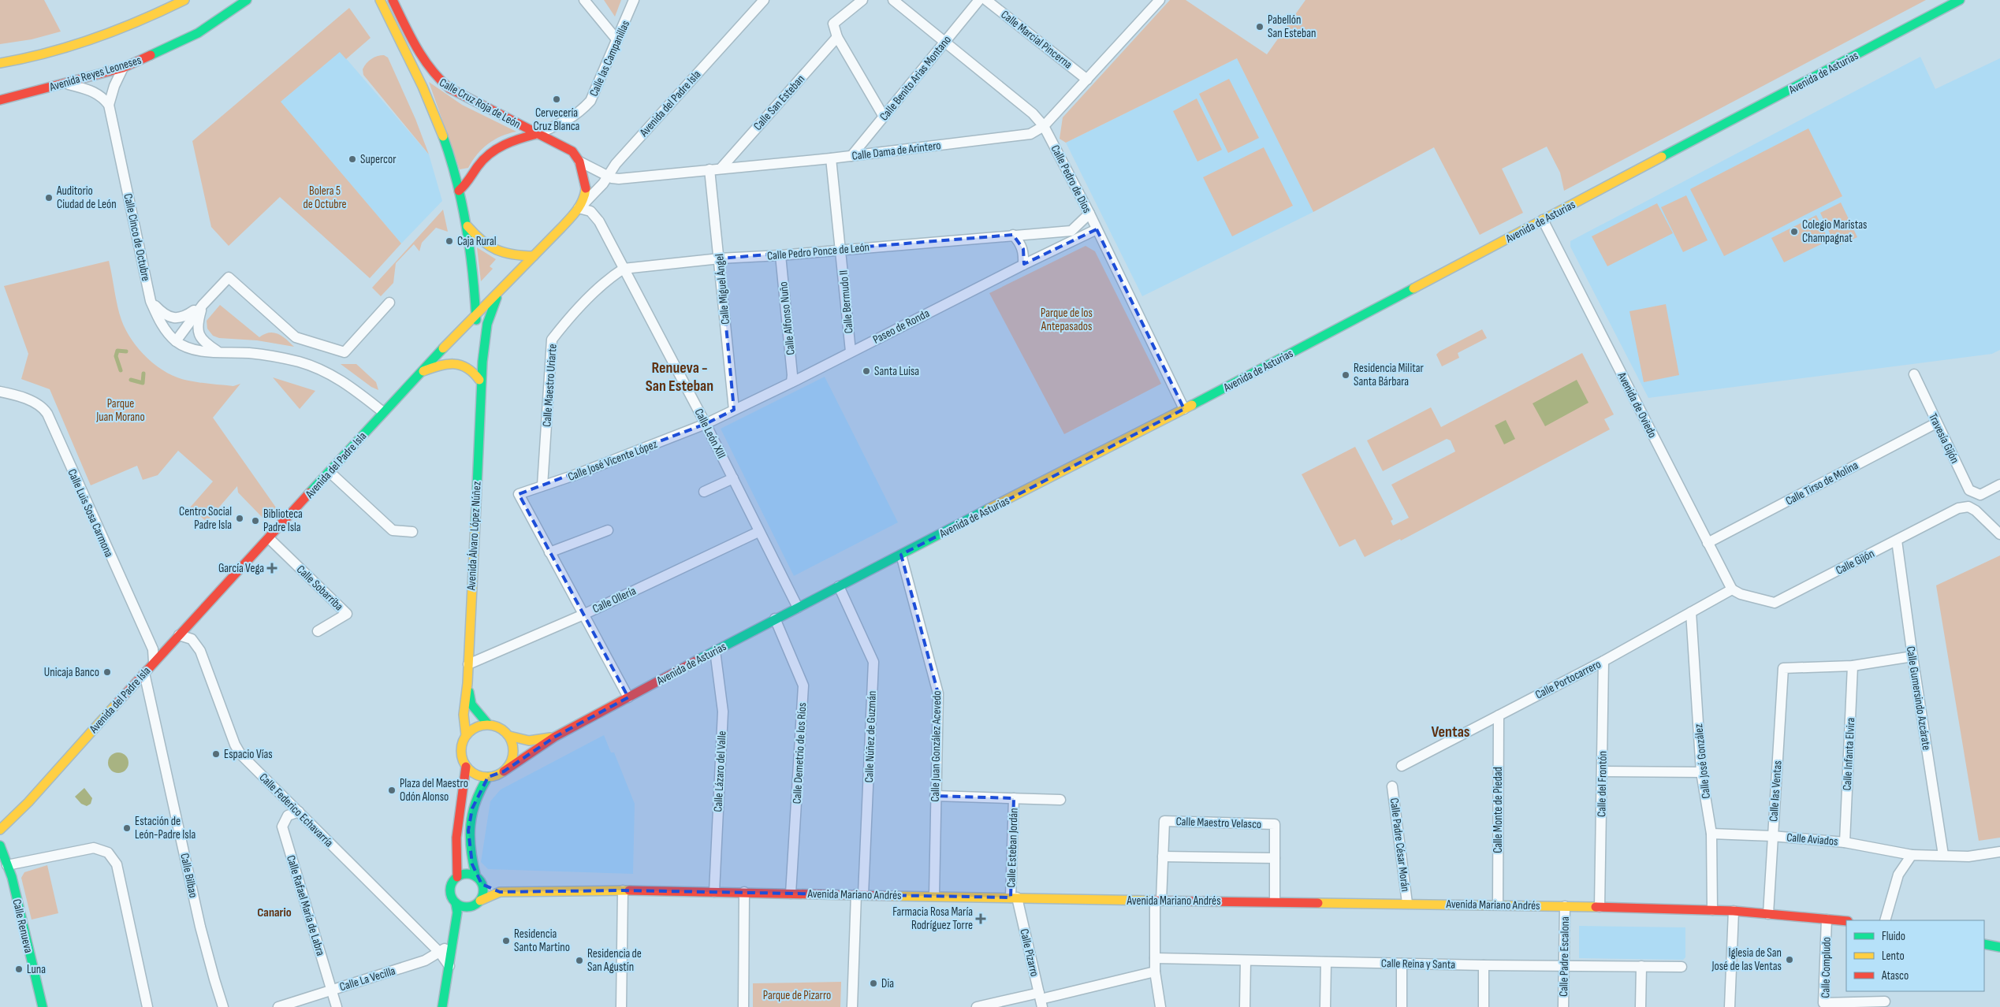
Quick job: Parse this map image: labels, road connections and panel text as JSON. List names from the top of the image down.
{
  "streets": {
    "main road": [
      "Avenida de Asturias",
      "Avenida Reyes Leoneses",
      "Calle Cruz Roja de León",
      "Avenida del Padre Isla",
      "Avenida Álvaro López Núñez",
      "Avenida Mariano Andrés",
      "Calle Renueva"
    ],
    "street": [
      "Calle Marcial Pincerna",
      "Calle las Campanillas",
      "Calle Benito Arias Montano",
      "Calle San Esteban",
      "Calle Dama de Arintero",
      "Calle Pedro de Dios",
      "Calle Cinco de Octubre",
      "Calle Pedro Ponce de León",
      "Calle Miguel Ángel",
      "Calle Bermudo II",
      "Calle Alfonso Nuño",
      "Paseo de Ronda",
      "Calle Maestro Uriarte",
      "Avenida de Oviedo",
      "Calle León XIII",
      "Travesía Gijón",
      "Calle José Vicente López",
      "Calle Tirso de Molina",
      "Calle Luis Sosa Carmona",
      "Calle Gijón",
      "Calle Sobarriba",
      "Calle Ollería",
      "Calle Portocarrero",
      "Calle Gumersindo Azcárate",
      "Calle Núñez de Guzmán",
      "Calle Juan González Acevedo",
      "Calle Demetrio de los Ríos",
      "Calle Infanta Elvira",
      "Calle José González",
      "Calle Lázaro del Valle",
      "Calle del Frontón",
      "Calle las Ventas",
      "Calle Federico Echavarría",
      "Calle Monte de Piedad",
      "Calle Maestro Velasco",
      "Calle Aviados",
      "Calle Padre César Morán",
      "Calle Esteban Jordán",
      "Calle Bilbao",
      "Calle Rafael María de Labra",
      "Calle Pizarro",
      "Calle Padre Escalona",
      "Calle Reina y Santa",
      "Calle Compludo",
      "Calle La Vecilla"
    ]
  },
  "crossings": [
    ["Calle Marcial Pincerna", "Calle Dama de Arintero"],
    ["Calle las Campanillas", "Calle Cruz Roja de León"],
    ["Calle las Campanillas", "Avenida del Padre Isla"],
    ["Calle las Campanillas", "Calle Dama de Arintero"],
    ["Calle las Campanillas", "Calle León XIII"],
    ["Avenida de Asturias", "Calle Pedro de Dios"],
    ["Avenida de Asturias", "Avenida de Oviedo"],
    ["Avenida de Asturias", "Calle León XIII"],
    ["Avenida de Asturias", "Avenida Álvaro López Núñez"],
    ["Avenida de Asturias", "Calle Núñez de Guzmán"],
    ["Avenida de Asturias", "Calle Juan González Acevedo"],
    ["Avenida de Asturias", "Calle Demetrio de los Ríos"],
    ["Avenida de Asturias", "Calle Lázaro del Valle"],
    ["Avenida Reyes Leoneses", "Calle Cinco de Octubre"],
    ["Calle Benito Arias Montano", "Calle Dama de Arintero"],
    ["Calle Benito Arias Montano", "Calle Pedro de Dios"],
    ["Calle San Esteban", "Calle Dama de Arintero"],
    ["Calle Cruz Roja de León", "Avenida del Padre Isla"],
    ["Calle Cruz Roja de León", "Calle Dama de Arintero"],
    ["Calle Cruz Roja de León", "Calle León XIII"],
    ["Calle Cruz Roja de León", "Avenida Álvaro López Núñez"],
    ["Avenida del Padre Isla", "Calle Dama de Arintero"],
    ["Avenida del Padre Isla", "Calle Cinco de Octubre"],
    ["Avenida del Padre Isla", "Calle León XIII"],
    ["Avenida del Padre Isla", "Calle Luis Sosa Carmona"],
    ["Avenida del Padre Isla", "Avenida Álvaro López Núñez"],
    ["Avenida del Padre Isla", "Calle Sobarriba"],
    ["Avenida del Padre Isla", "Calle Federico Echavarría"],
    ["Avenida del Padre Isla", "Calle Bilbao"],
    ["Calle Dama de Arintero", "Calle Pedro de Dios"],
    ["Calle Dama de Arintero", "Calle Miguel Ángel"],
    ["Calle Dama de Arintero", "Calle Bermudo II"],
    ["Calle Dama de Arintero", "Calle León XIII"],
    ["Calle Pedro de Dios", "Calle Pedro Ponce de León"],
    ["Calle Pedro de Dios", "Paseo de Ronda"],
    ["Calle Pedro Ponce de León", "Calle Miguel Ángel"],
    ["Calle Pedro Ponce de León", "Calle Bermudo II"],
    ["Calle Pedro Ponce de León", "Calle Alfonso Nuño"],
    ["Calle Pedro Ponce de León", "Calle Maestro Uriarte"],
    ["Calle Pedro Ponce de León", "Calle León XIII"],
    ["Calle Miguel Ángel", "Paseo de Ronda"],
    ["Calle Bermudo II", "Paseo de Ronda"],
    ["Calle Alfonso Nuño", "Paseo de Ronda"],
    ["Paseo de Ronda", "Calle León XIII"],
    ["Paseo de Ronda", "Calle José Vicente López"],
    ["Calle Maestro Uriarte", "Calle León XIII"],
    ["Calle Maestro Uriarte", "Calle José Vicente López"],
    ["Avenida de Oviedo", "Calle Tirso de Molina"],
    ["Avenida de Oviedo", "Calle Gijón"],
    ["Avenida de Oviedo", "Calle Portocarrero"],
    ["Calle León XIII", "Calle José Vicente López"],
    ["Calle León XIII", "Calle Ollería"],
    ["Travesía Gijón", "Calle Tirso de Molina"],
    ["Avenida Álvaro López Núñez", "Calle Ollería"],
    ["Calle Gijón", "Calle Portocarrero"],
    ["Calle Gijón", "Calle Gumersindo Azcárate"],
    ["Calle Portocarrero", "Calle José González"],
    ["Calle Portocarrero", "Calle del Frontón"],
    ["Calle Portocarrero", "Calle Monte de Piedad"],
    ["Calle Gumersindo Azcárate", "Calle Aviados"],
    ["Calle Núñez de Guzmán", "Avenida Mariano Andrés"],
    ["Calle Juan González Acevedo", "Avenida Mariano Andrés"],
    ["Calle Demetrio de los Ríos", "Avenida Mariano Andrés"],
    ["Calle Infanta Elvira", "Calle las Ventas"],
    ["Calle Infanta Elvira", "Calle Aviados"],
    ["Calle José González", "Calle Aviados"],
    ["Calle José González", "Avenida Mariano Andrés"],
    ["Calle Lázaro del Valle", "Avenida Mariano Andrés"],
    ["Calle del Frontón", "Avenida Mariano Andrés"],
    ["Calle las Ventas", "Calle Aviados"],
    ["Calle las Ventas", "Avenida Mariano Andrés"],
    ["Calle Federico Echavarría", "Calle Rafael María de Labra"],
    ["Calle Federico Echavarría", "Calle La Vecilla"],
    ["Calle Monte de Piedad", "Avenida Mariano Andrés"],
    ["Calle Maestro Velasco", "Avenida Mariano Andrés"],
    ["Calle Maestro Velasco", "Calle Reina y Santa"],
    ["Calle Padre César Morán", "Avenida Mariano Andrés"],
    ["Calle Esteban Jordán", "Avenida Mariano Andrés"],
    ["Calle Esteban Jordán", "Calle Pizarro"],
    ["Avenida Mariano Andrés", "Calle Pizarro"],
    ["Avenida Mariano Andrés", "Calle Padre Escalona"],
    ["Avenida Mariano Andrés", "Calle Compludo"],
    ["Calle Rafael María de Labra", "Calle La Vecilla"],
    ["Calle Padre Escalona", "Calle Reina y Santa"]
  ],
  "districts": ["Renueva - San Esteban", "Ventas", "Canario"],
  "parks": [
    "Bolera 5 de Octubre",
    "Parque de los Antepasados",
    "Parque Juan Morano",
    "Parque de Pizarro"
  ],
  "places": {
    "other": [
      "Pabellón San Esteban",
      "Cervecería Cruz Blanca",
      "Supercor",
      "Auditorio Ciudad de León",
      "Colegio Maristas Champagnat",
      "Caja Rural",
      "Santa Luisa",
      "Residencia Militar Santa Bárbara",
      "Centro Social Padre Isla",
      "Biblioteca Padre Isla",
      "Unicaja Banco",
      "Espacio Vías",
      "Plaza del Maestro Odón Alonso",
      "Estación de León-Padre Isla",
      "Residencia Santo Martino",
      "Iglesia de San José de las Ventas",
      "Residencia de San Agustín",
      "Luna",
      "Dia"
    ],
    "health": ["García Vega", "Farmacia Rosa María Rodríguez Torre"]
  },
  "legend": ["Fluido", "Lento", "Atasco"]
}
